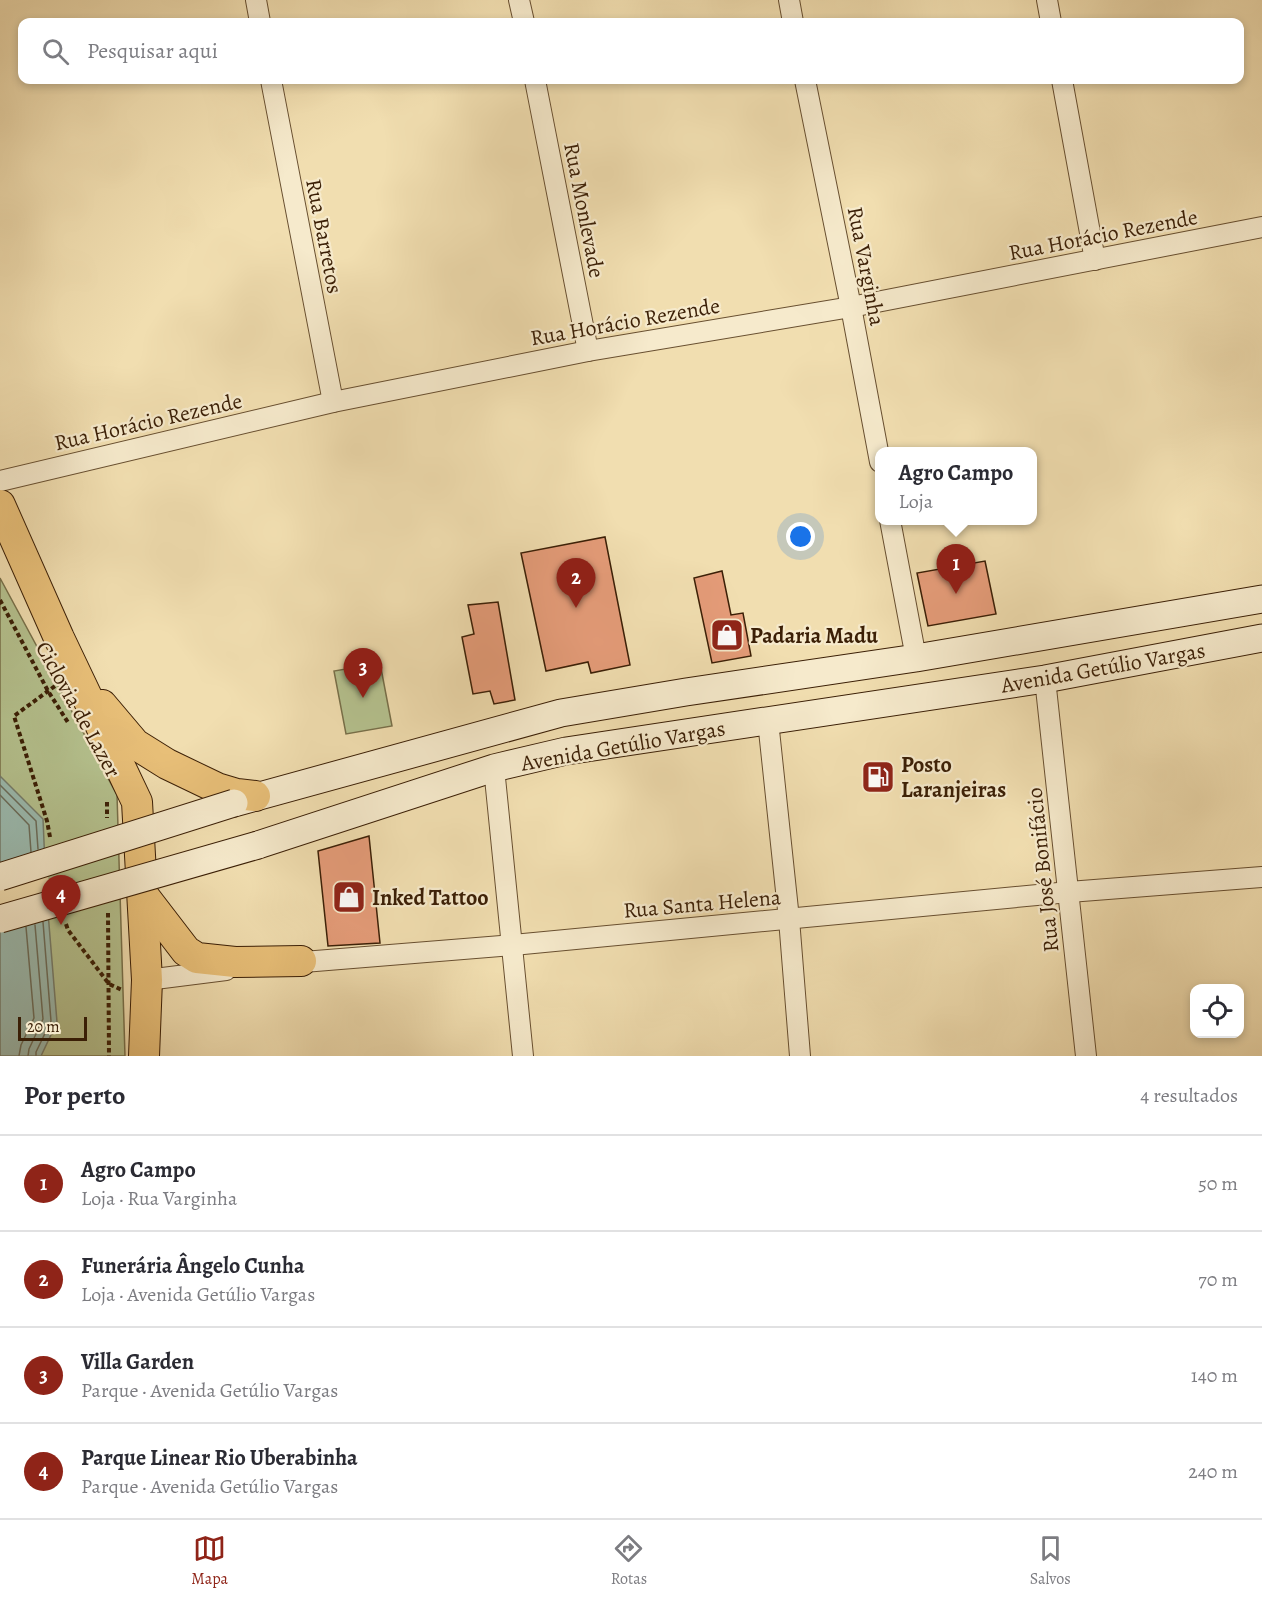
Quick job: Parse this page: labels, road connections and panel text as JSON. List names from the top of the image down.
{
  "streets": {
    "main road": ["Avenida Getúlio Vargas"],
    "street": [
      "Rua Monlevade",
      "Rua Horácio Rezende",
      "Rua Barretos",
      "Rua Varginha",
      "Rua José Bonifácio",
      "Rua Santa Helena"
    ],
    "path": ["Ciclovia de Lazer"]
  },
  "crossings": [
    ["Rua Monlevade", "Rua Horácio Rezende"],
    ["Rua Horácio Rezende", "Rua Barretos"],
    ["Rua Horácio Rezende", "Rua Varginha"],
    ["Avenida Getúlio Vargas", "Rua José Bonifácio"],
    ["Rua José Bonifácio", "Rua Santa Helena"]
  ],
  "places": {
    "shop": ["Padaria Madu", "Inked Tattoo"],
    "fuel station": ["Posto Laranjeiras"]
  },
  "scale_bar": "20 m",
  "page": {
    "search": "Pesquisar aqui",
    "popup": ["Agro Campo", "Loja"],
    "pins": [
      "1",
      "2",
      "3",
      "4"
    ],
    "scale": "20 m",
    "heading": ["Por perto", "4 resultados"],
    "list": [
      {
        "mark": "1",
        "name": "Agro Campo",
        "note": "Loja · Rua Varginha",
        "value": "50 m"
      },
      {
        "mark": "2",
        "name": "Funerária Ângelo Cunha",
        "note": "Loja · Avenida Getúlio Vargas",
        "value": "70 m"
      },
      {
        "mark": "3",
        "name": "Villa Garden",
        "note": "Parque · Avenida Getúlio Vargas",
        "value": "140 m"
      },
      {
        "mark": "4",
        "name": "Parque Linear Rio Uberabinha",
        "note": "Parque · Avenida Getúlio Vargas",
        "value": "240 m"
      }
    ],
    "nav": ["Mapa", "Rotas", "Salvos"]
  }
}
